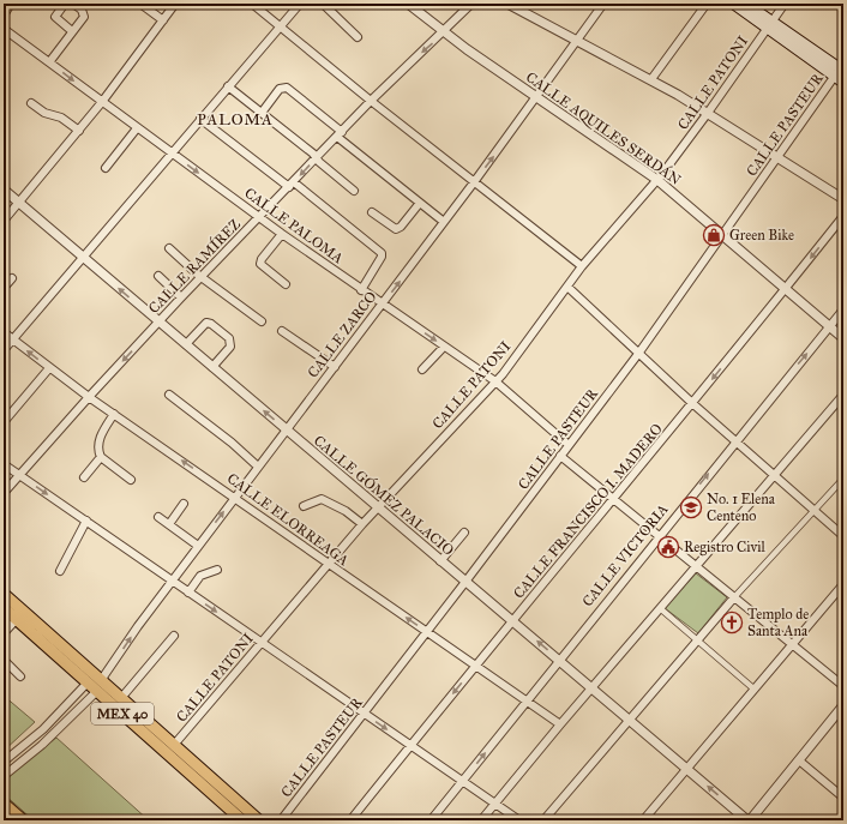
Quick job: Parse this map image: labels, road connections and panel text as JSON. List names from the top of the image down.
{
  "streets": {
    "main road": ["MEX 40"],
    "street": [
      "CALLE PATONI",
      "CALLE PASTEUR",
      "CALLE AQUILES SERDÁN",
      "CALLE PALOMA",
      "CALLE RAMÍREZ",
      "CALLE ZARCO",
      "CALLE GÓMEZ PALACIO",
      "CALLE FRANCISCO I. MADERO",
      "CALLE ELORREAGA",
      "CALLE VICTORIA"
    ]
  },
  "crossings": [
    ["CALLE PATONI", "CALLE AQUILES SERDÁN"],
    ["CALLE PATONI", "CALLE PALOMA"],
    ["CALLE PATONI", "CALLE GÓMEZ PALACIO"],
    ["CALLE PATONI", "CALLE ELORREAGA"],
    ["CALLE PATONI", "MEX 40"],
    ["CALLE PASTEUR", "CALLE AQUILES SERDÁN"],
    ["CALLE PASTEUR", "CALLE PALOMA"],
    ["CALLE PASTEUR", "CALLE GÓMEZ PALACIO"],
    ["CALLE PASTEUR", "CALLE ELORREAGA"],
    ["CALLE AQUILES SERDÁN", "CALLE RAMÍREZ"],
    ["CALLE AQUILES SERDÁN", "CALLE ZARCO"],
    ["CALLE AQUILES SERDÁN", "CALLE FRANCISCO I. MADERO"],
    ["CALLE AQUILES SERDÁN", "CALLE VICTORIA"],
    ["CALLE PALOMA", "CALLE RAMÍREZ"],
    ["CALLE PALOMA", "CALLE ZARCO"],
    ["CALLE RAMÍREZ", "CALLE GÓMEZ PALACIO"],
    ["CALLE RAMÍREZ", "CALLE ELORREAGA"],
    ["CALLE ZARCO", "CALLE GÓMEZ PALACIO"],
    ["CALLE ZARCO", "CALLE ELORREAGA"],
    ["CALLE ZARCO", "MEX 40"],
    ["CALLE GÓMEZ PALACIO", "CALLE FRANCISCO I. MADERO"],
    ["CALLE GÓMEZ PALACIO", "CALLE VICTORIA"],
    ["CALLE FRANCISCO I. MADERO", "CALLE ELORREAGA"],
    ["CALLE ELORREAGA", "CALLE VICTORIA"]
  ],
  "one_way": ["CALLE RAMÍREZ", "CALLE ZARCO", "CALLE FRANCISCO I. MADERO"],
  "districts": ["PALOMA"],
  "places": {
    "shop": ["Green Bike"],
    "school or university": ["No. 1 Elena Centeno"],
    "public building": ["Registro Civil"],
    "church": ["Templo de Santa Ana"]
  }
}
